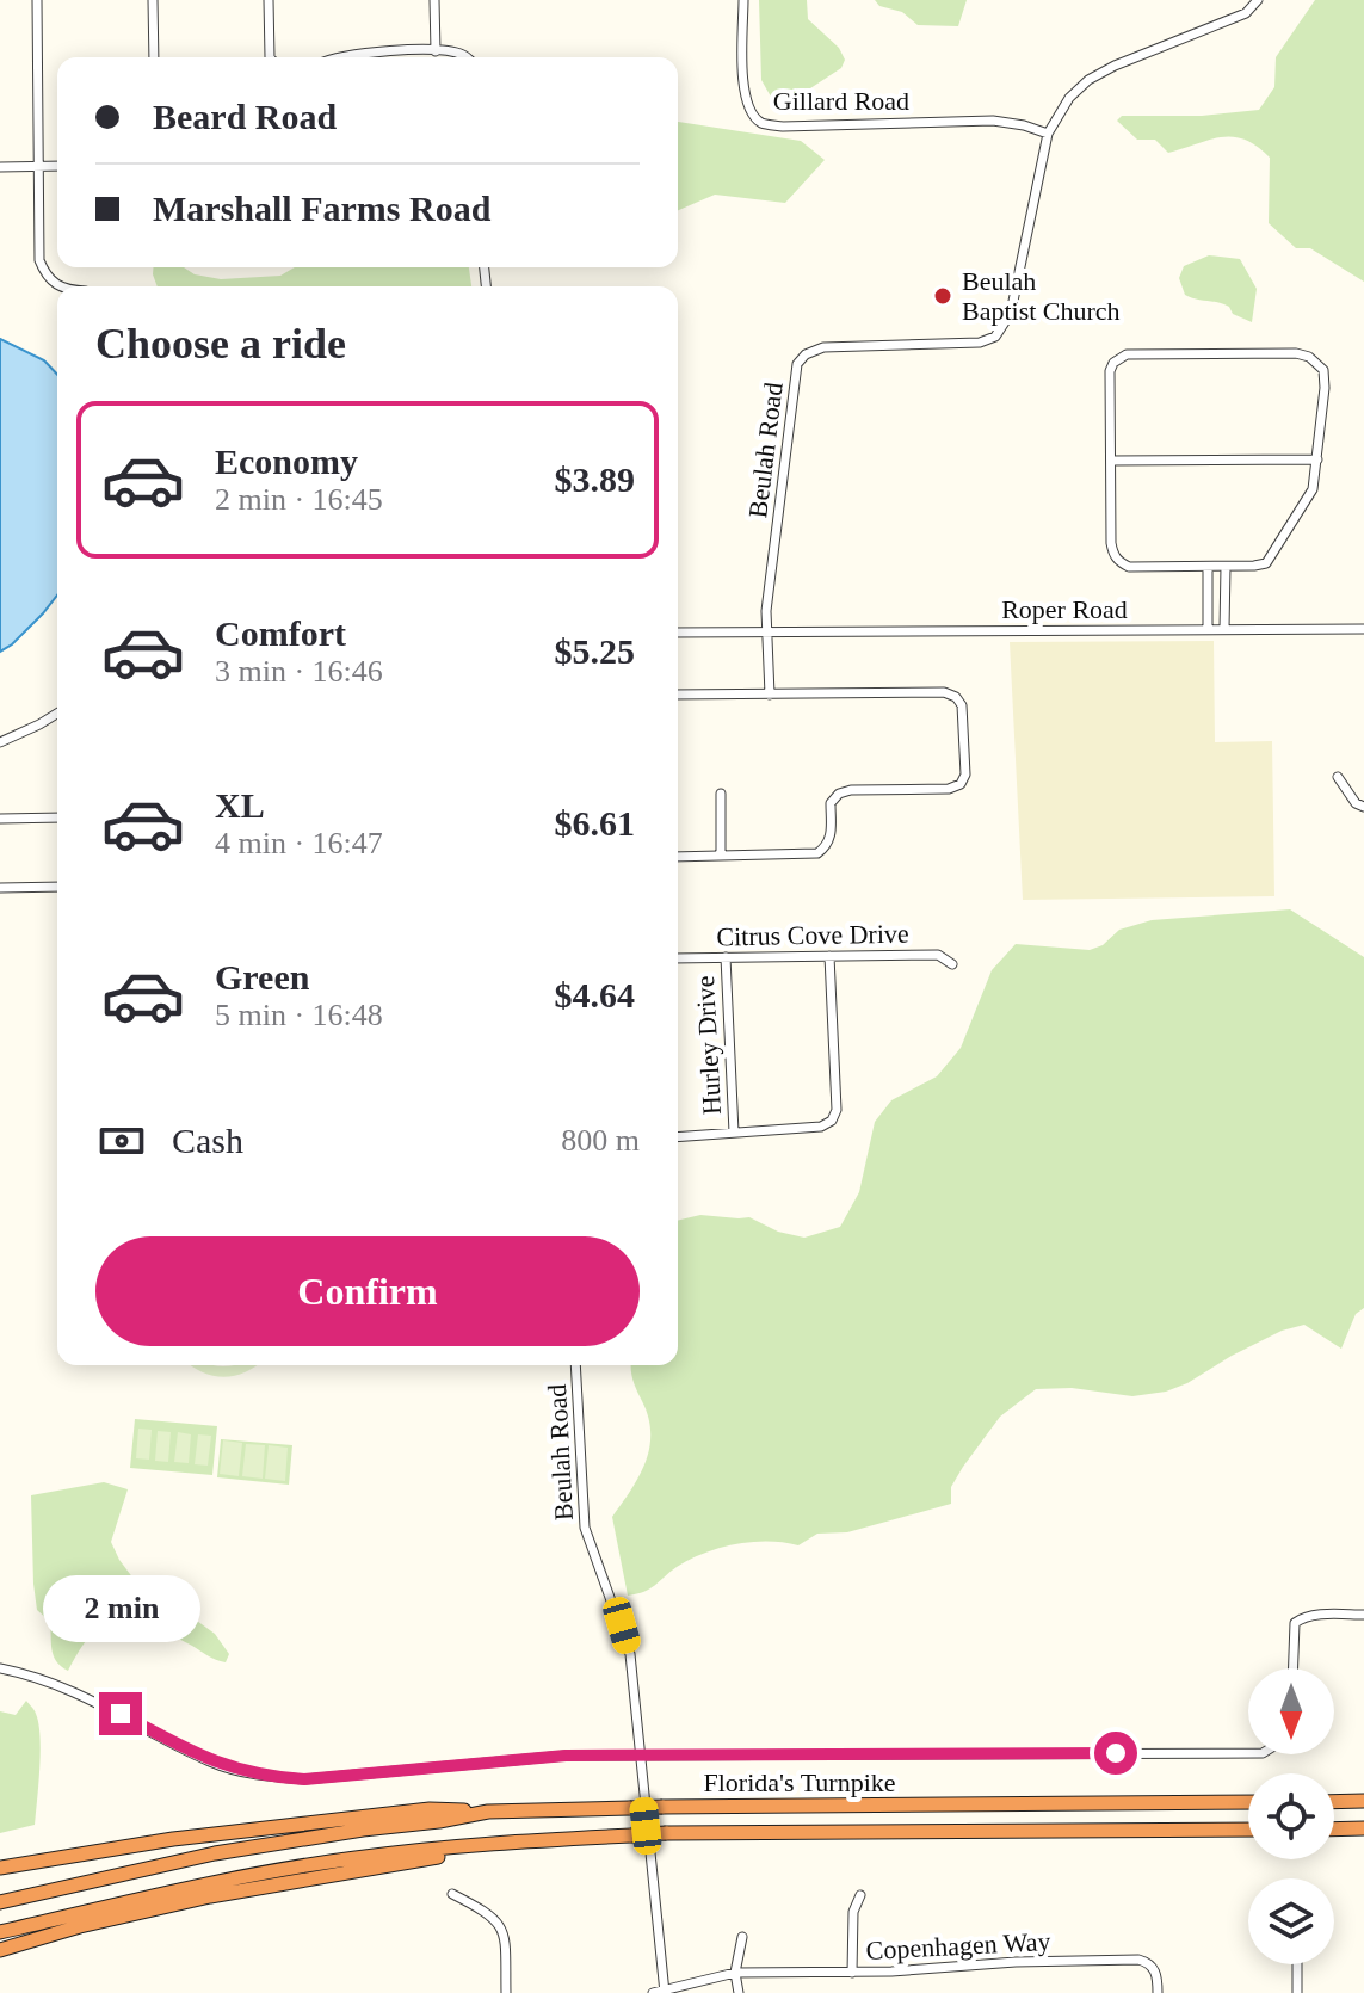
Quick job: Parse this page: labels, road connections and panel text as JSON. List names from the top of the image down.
{
  "streets": {
    "highway": ["Florida's Turnpike"],
    "street": [
      "Gillard Road",
      "Beulah Road",
      "Roper Road",
      "Citrus Cove Drive",
      "Hurley Drive",
      "Copenhagen Way"
    ]
  },
  "crossings": [
    ["Gillard Road", "Beulah Road"],
    ["Beulah Road", "Roper Road"],
    ["Beulah Road", "Copenhagen Way"],
    ["Citrus Cove Drive", "Hurley Drive"]
  ],
  "places": ["Beulah Baptist Church"],
  "north": "bottom",
  "page": {
    "banner": ["Beard Road", "Marshall Farms Road"],
    "heading": "Choose a ride",
    "list": [
      {
        "name": "Economy",
        "note": "2 min · 16:45",
        "value": "$3.89"
      },
      {
        "name": "Comfort",
        "note": "3 min · 16:46",
        "value": "$5.25"
      },
      {
        "name": "XL",
        "note": "4 min · 16:47",
        "value": "$6.61"
      },
      {
        "name": "Green",
        "note": "5 min · 16:48",
        "value": "$4.64"
      }
    ],
    "pay": ["Cash", "800 m"],
    "buttons": "Confirm",
    "bubble": "2 min"
  }
}
